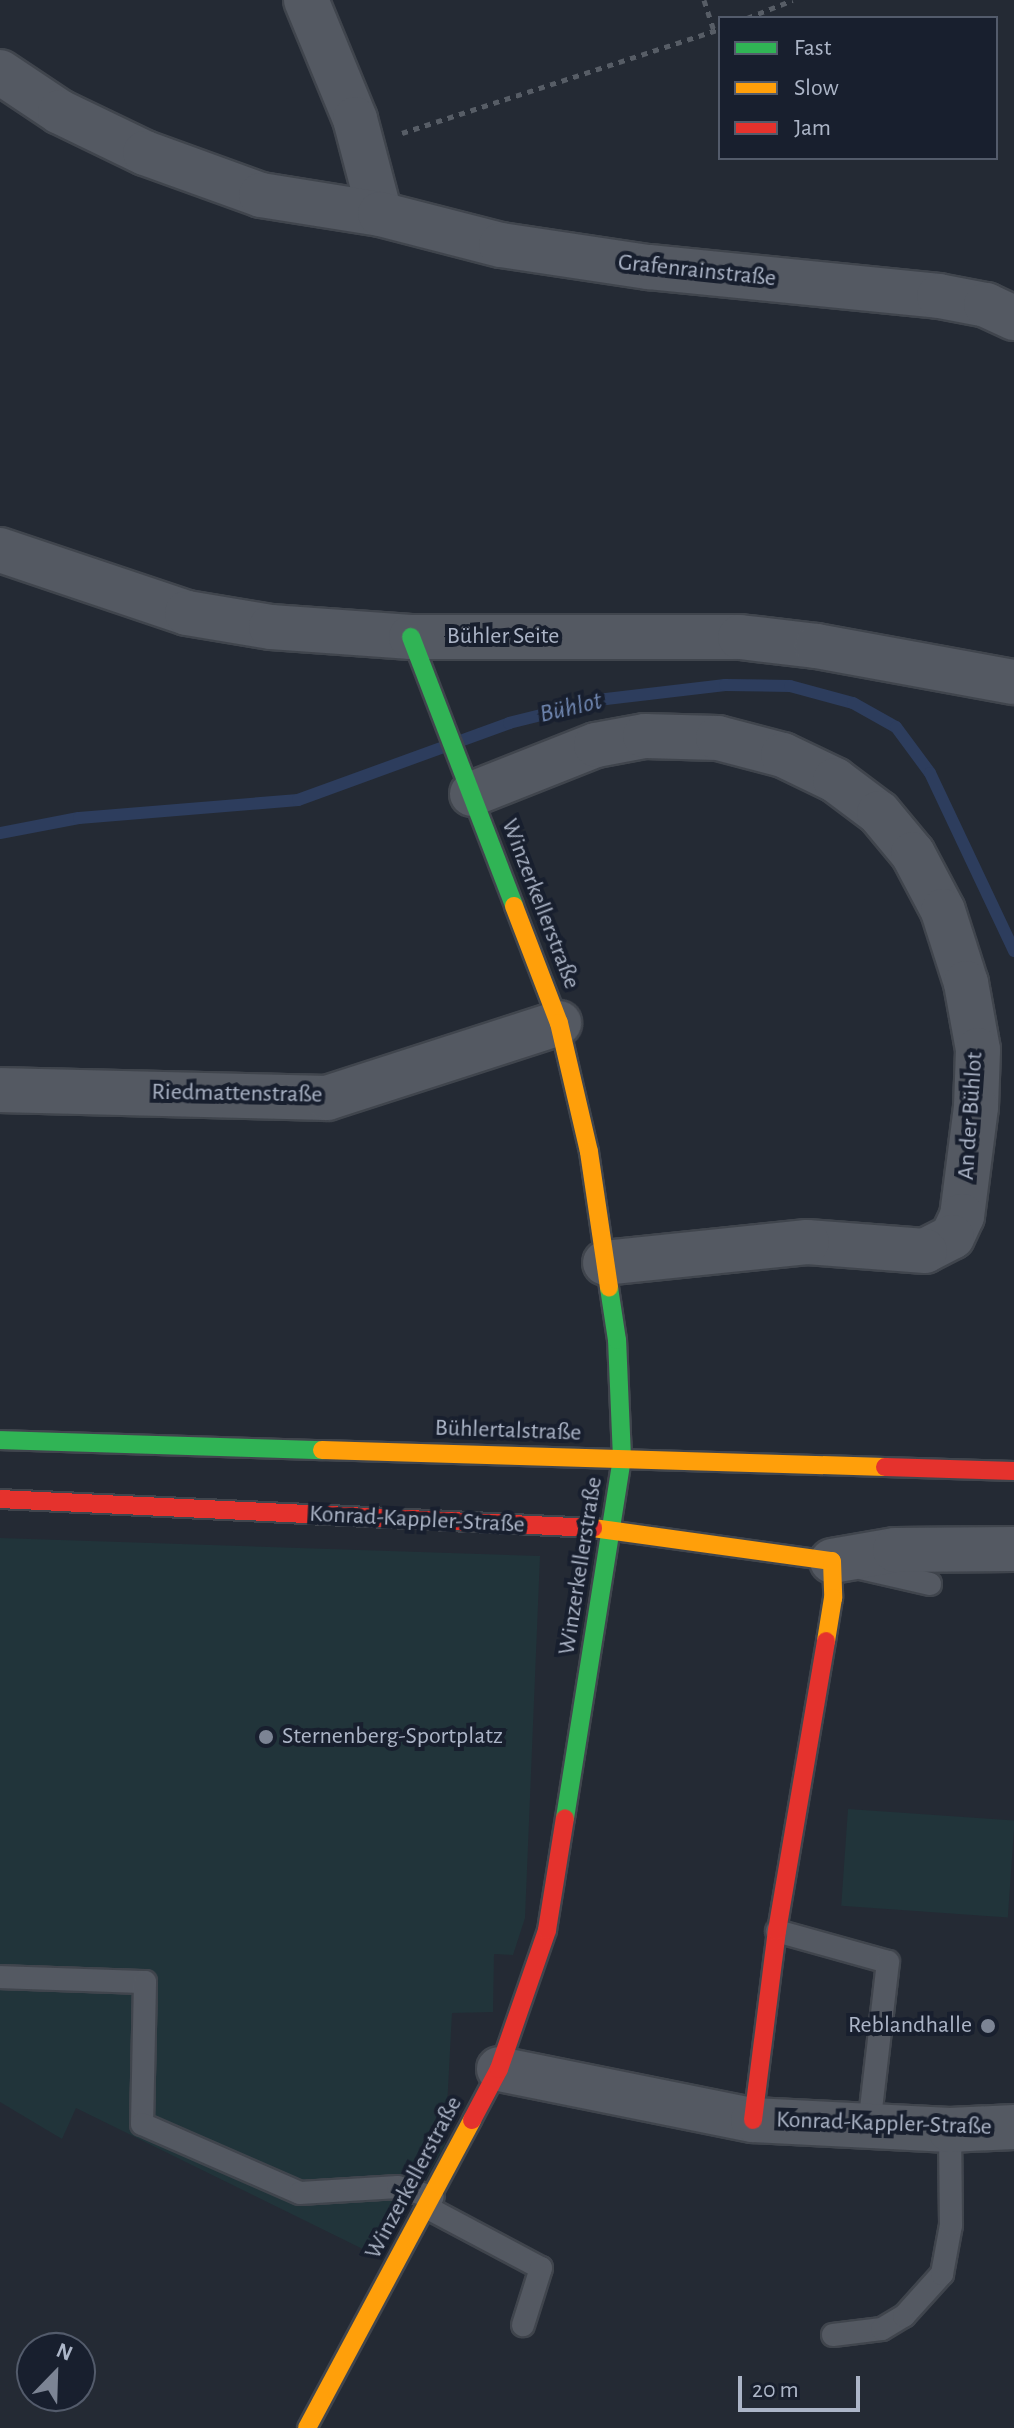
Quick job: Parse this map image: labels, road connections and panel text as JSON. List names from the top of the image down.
{
  "streets": {
    "street": [
      "Grafenrainstraße",
      "Bühler Seite",
      "Winzerkellerstraße",
      "Riedmattenstraße",
      "An der Bühlot",
      "Bühlertalstraße",
      "Konrad-Kappler-Straße"
    ]
  },
  "crossings": [
    ["Bühler Seite", "Winzerkellerstraße"],
    ["Winzerkellerstraße", "Riedmattenstraße"],
    ["Winzerkellerstraße", "An der Bühlot"],
    ["Winzerkellerstraße", "Bühlertalstraße"],
    ["Winzerkellerstraße", "Konrad-Kappler-Straße"]
  ],
  "water": ["Bühlot"],
  "places": ["Sternenberg-Sportplatz", "Reblandhalle"],
  "legend": ["Fast", "Slow", "Jam"],
  "scale_bar": "20 m",
  "north": "top right"
}
